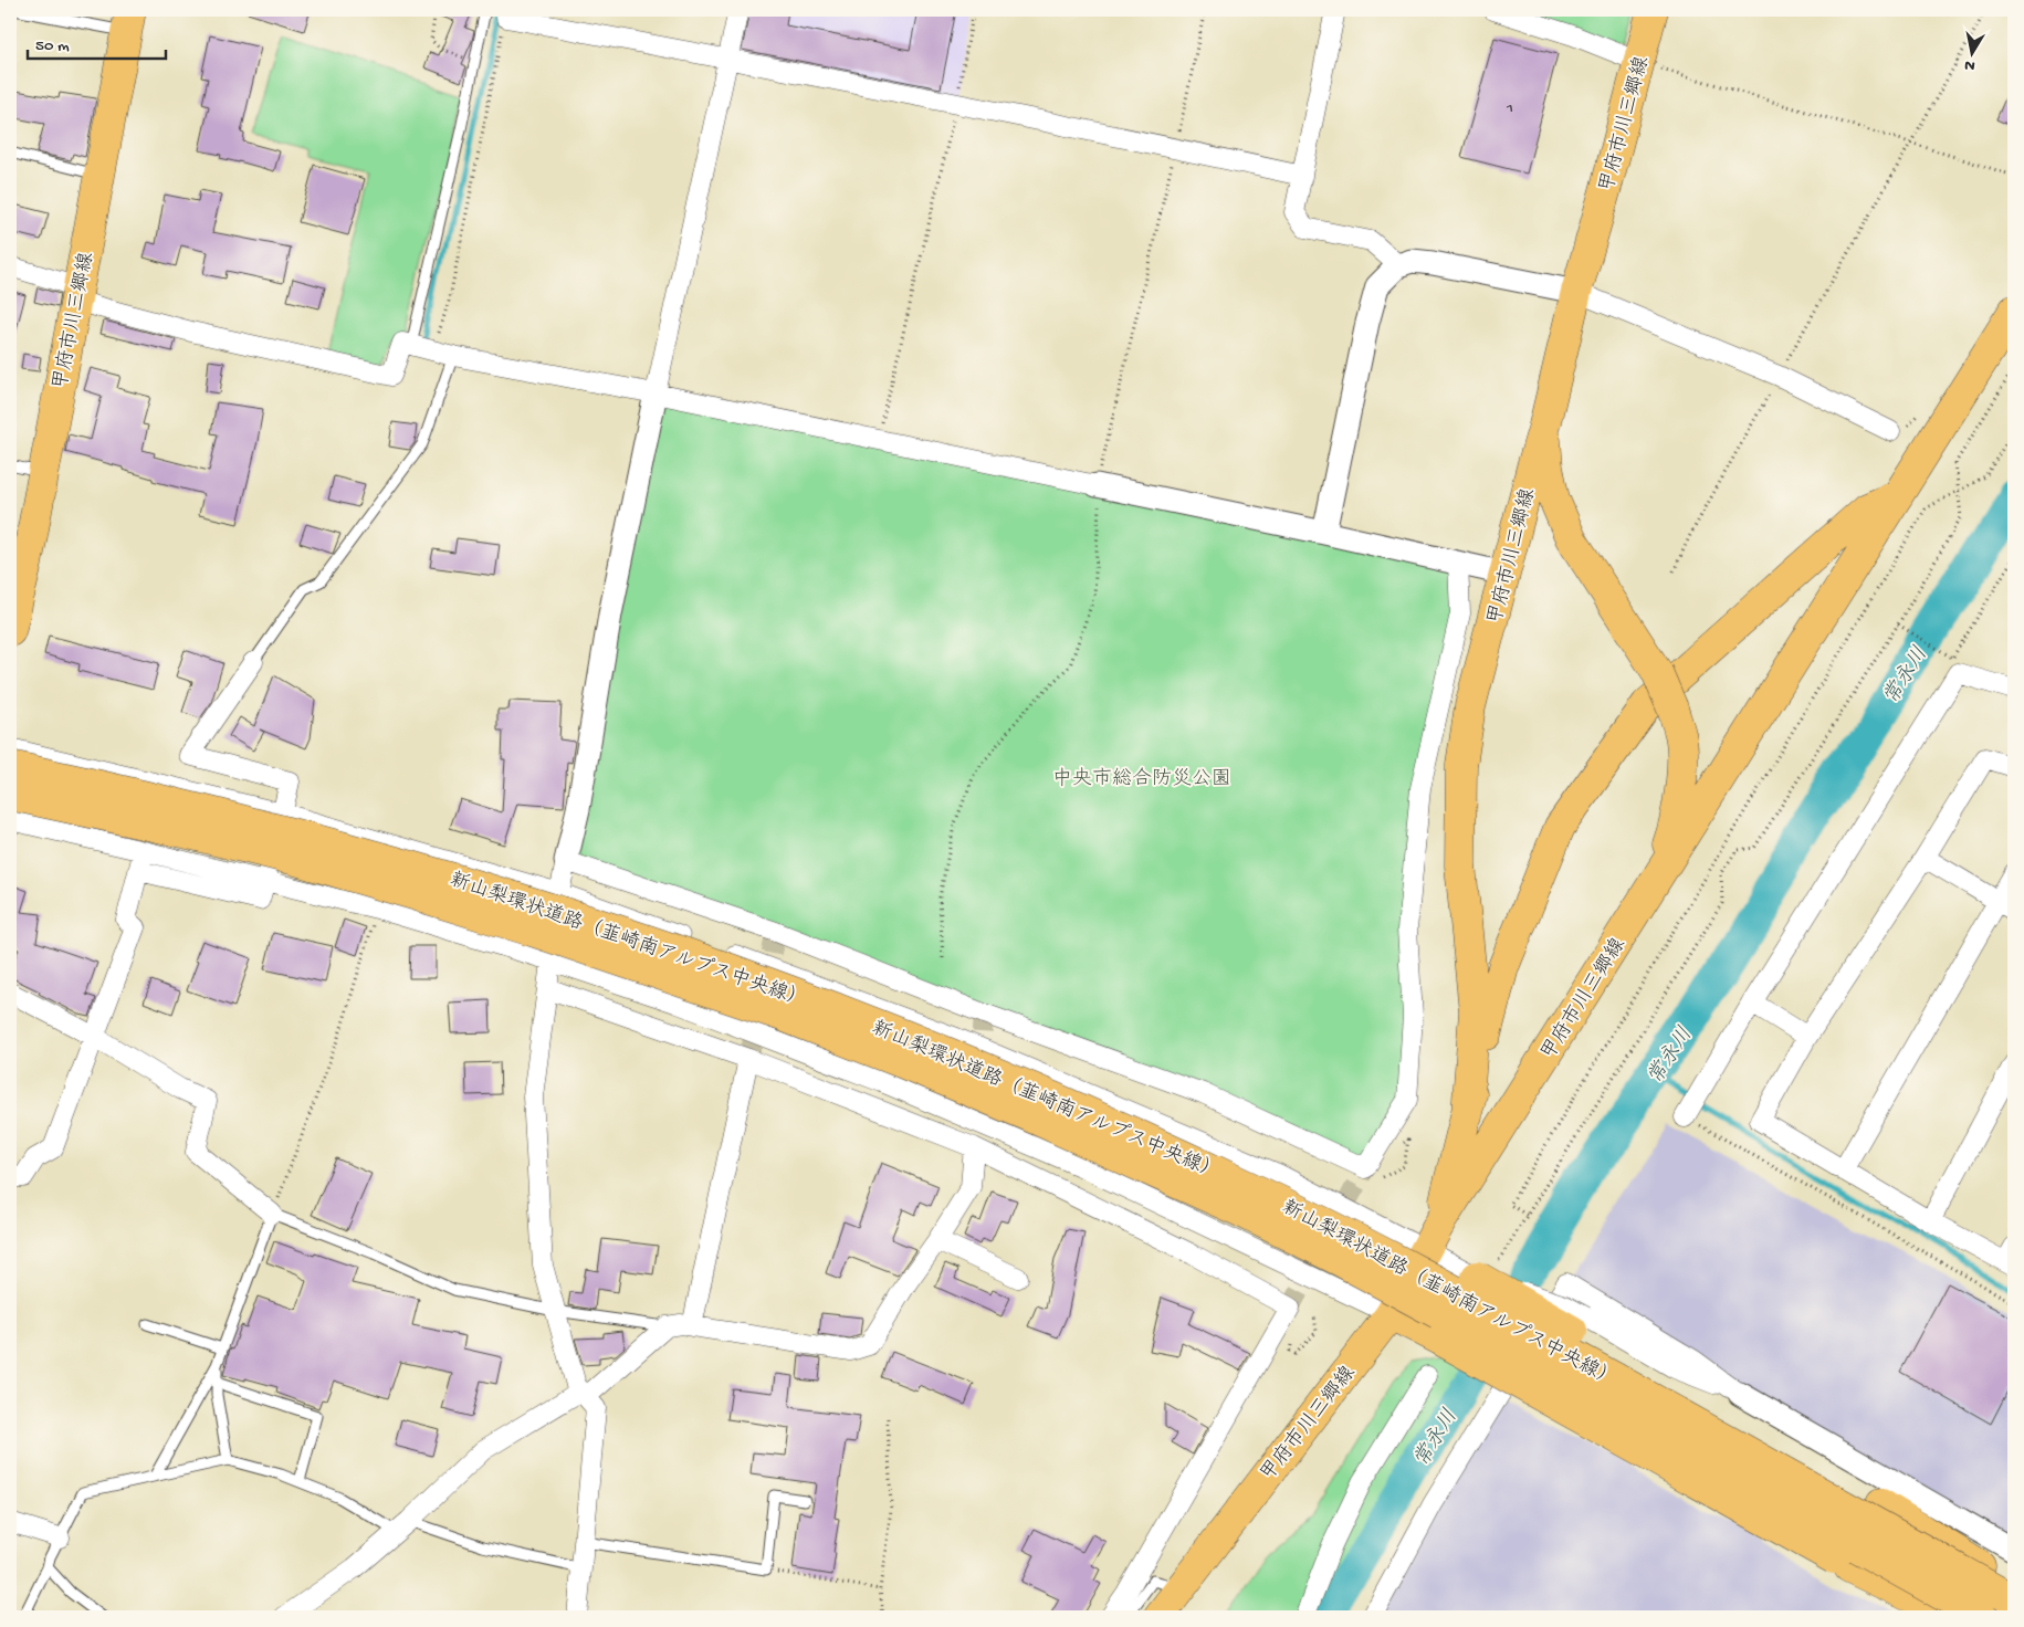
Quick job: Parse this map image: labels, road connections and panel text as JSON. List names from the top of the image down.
{
  "streets": {
    "main road": ["甲府市川三郷線", "新山梨環状道路（韮崎南アルプス中央線）"]
  },
  "water": ["常永川"],
  "parks": ["中央市総合防災公園"],
  "house_numbers": ["1"],
  "scale_bar": "50 m",
  "north": "bottom"
}
